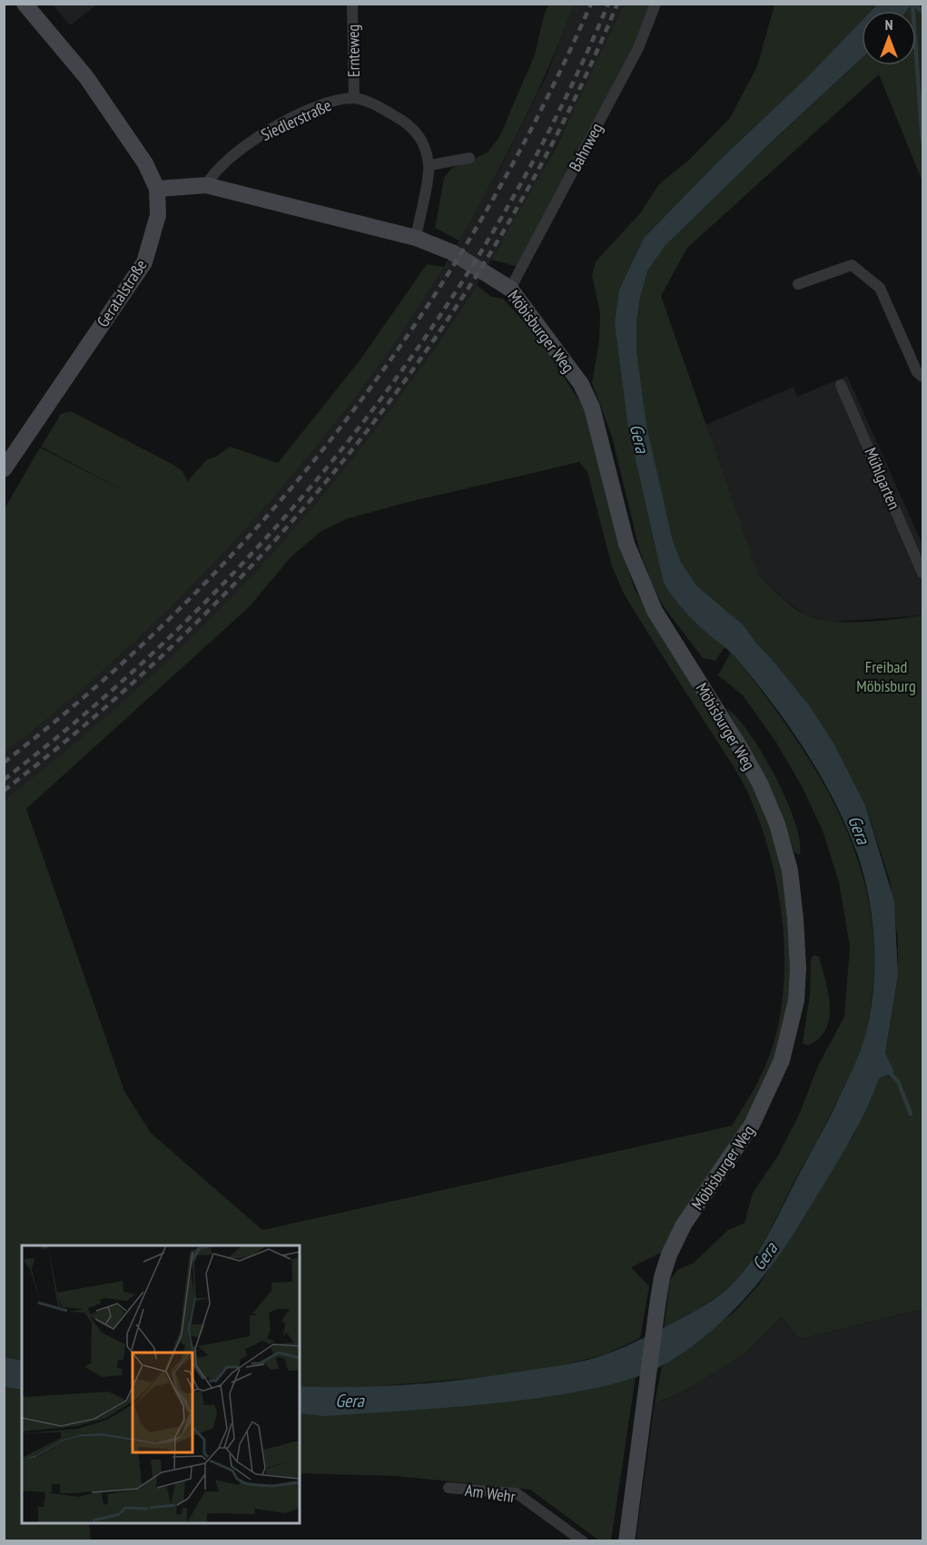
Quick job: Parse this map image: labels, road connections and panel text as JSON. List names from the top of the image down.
{
  "streets": {
    "street": [
      "Ernteweg",
      "Siedlerstraße",
      "Bahnweg",
      "Geratalstraße",
      "Möbisburger Weg",
      "Mühlgarten",
      "Am Wehr"
    ]
  },
  "crossings": [
    ["Ernteweg", "Siedlerstraße"],
    ["Siedlerstraße", "Möbisburger Weg"],
    ["Bahnweg", "Möbisburger Weg"],
    ["Geratalstraße", "Möbisburger Weg"]
  ],
  "water": ["Gera"],
  "parks": ["Freibad Möbisburg"],
  "north": "top"
}
